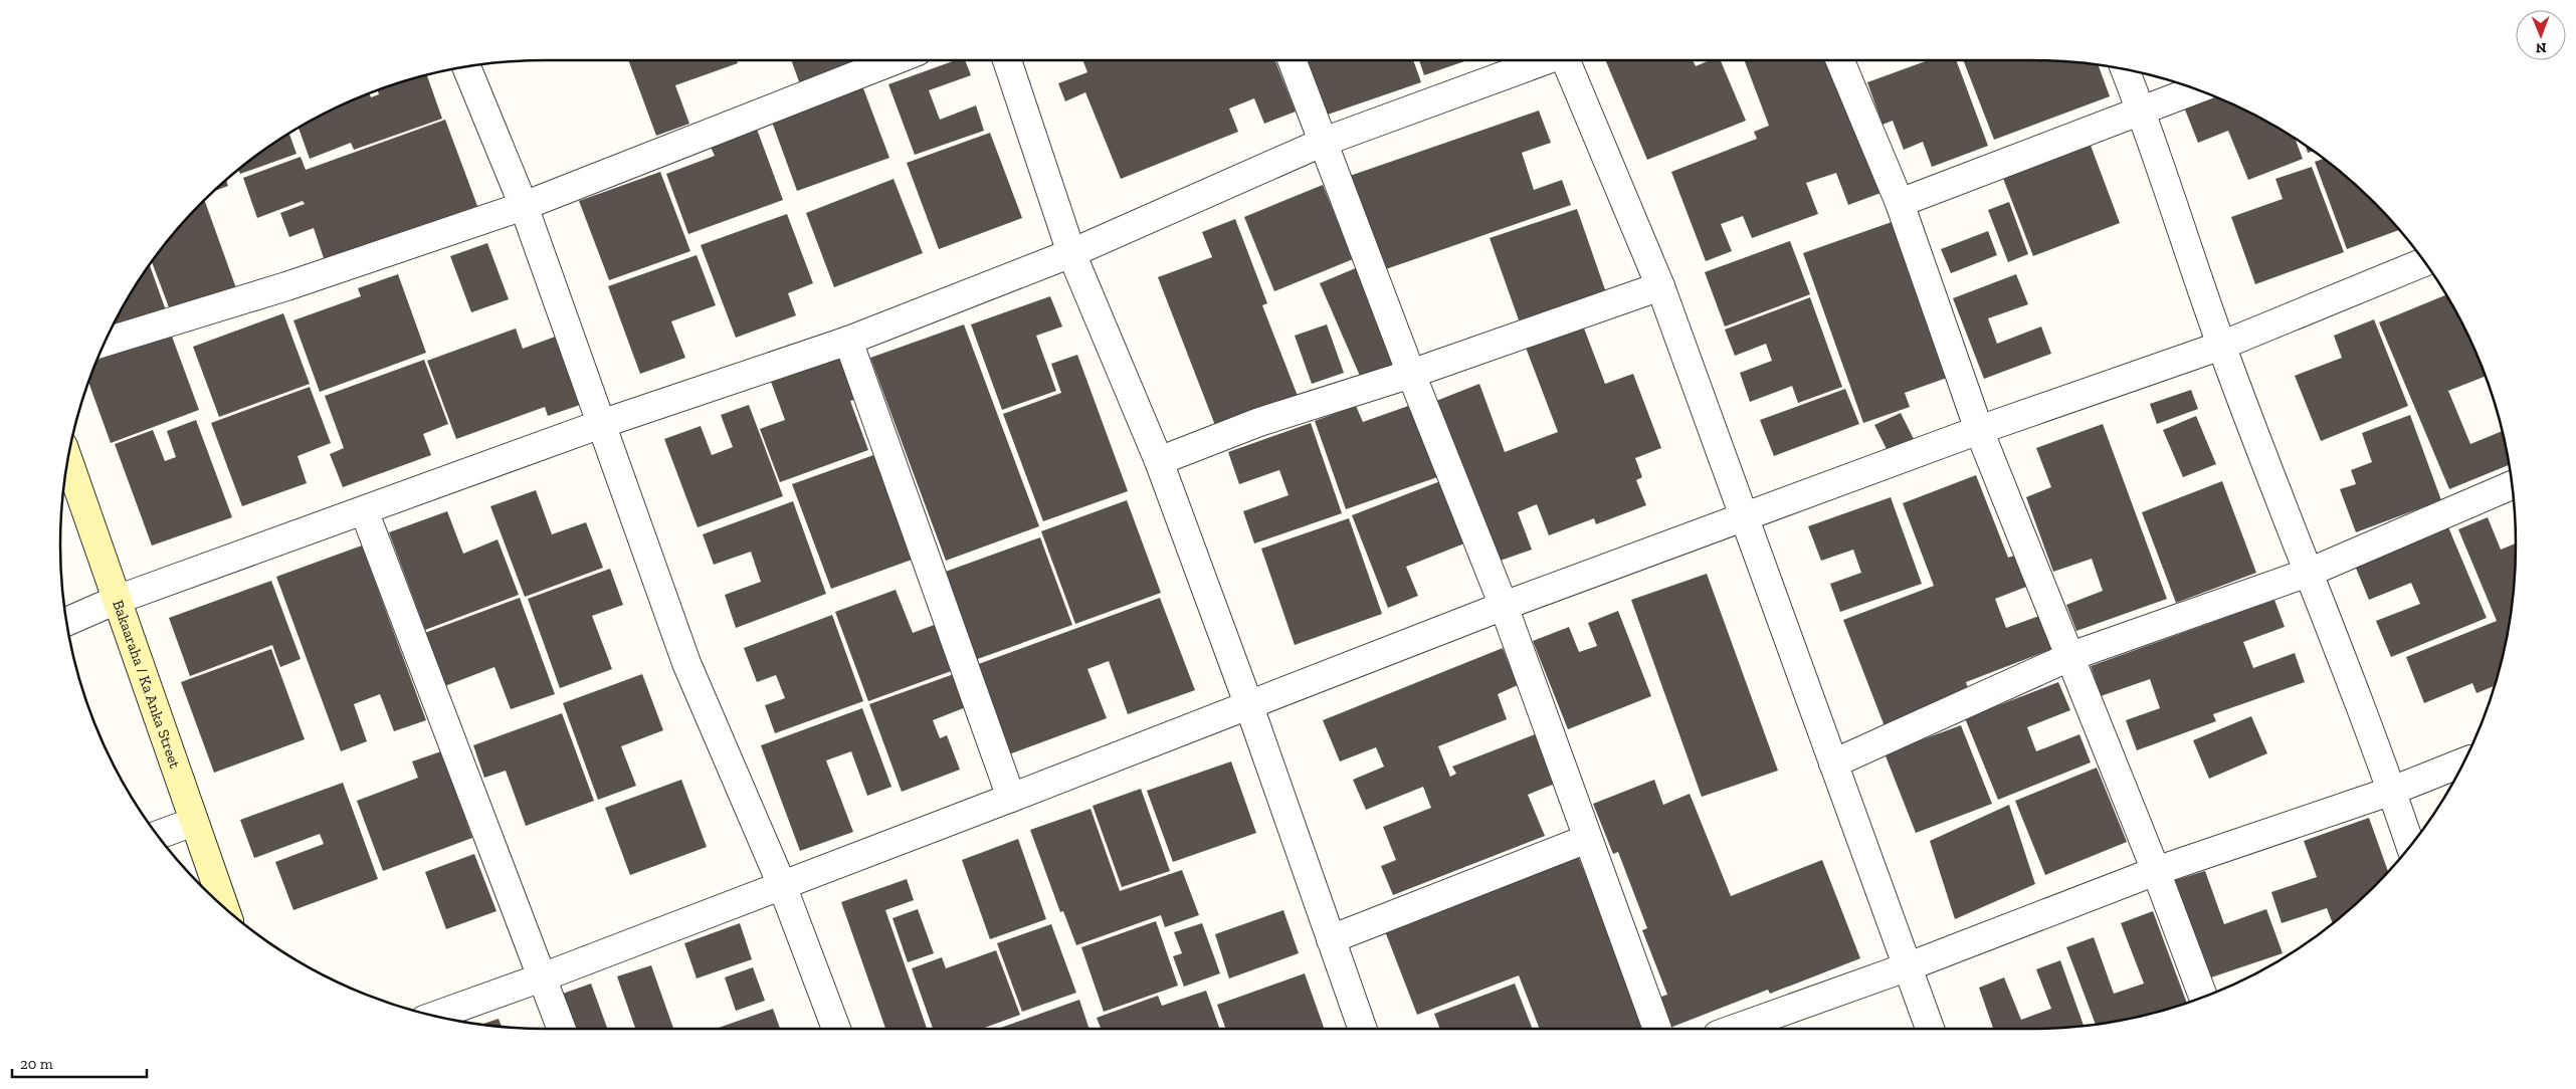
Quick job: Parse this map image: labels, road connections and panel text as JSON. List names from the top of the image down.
{
  "streets": {
    "street": ["Bakaaraha / Ka Anka Street"]
  },
  "scale_bar": "20 m",
  "north": "bottom"
}
